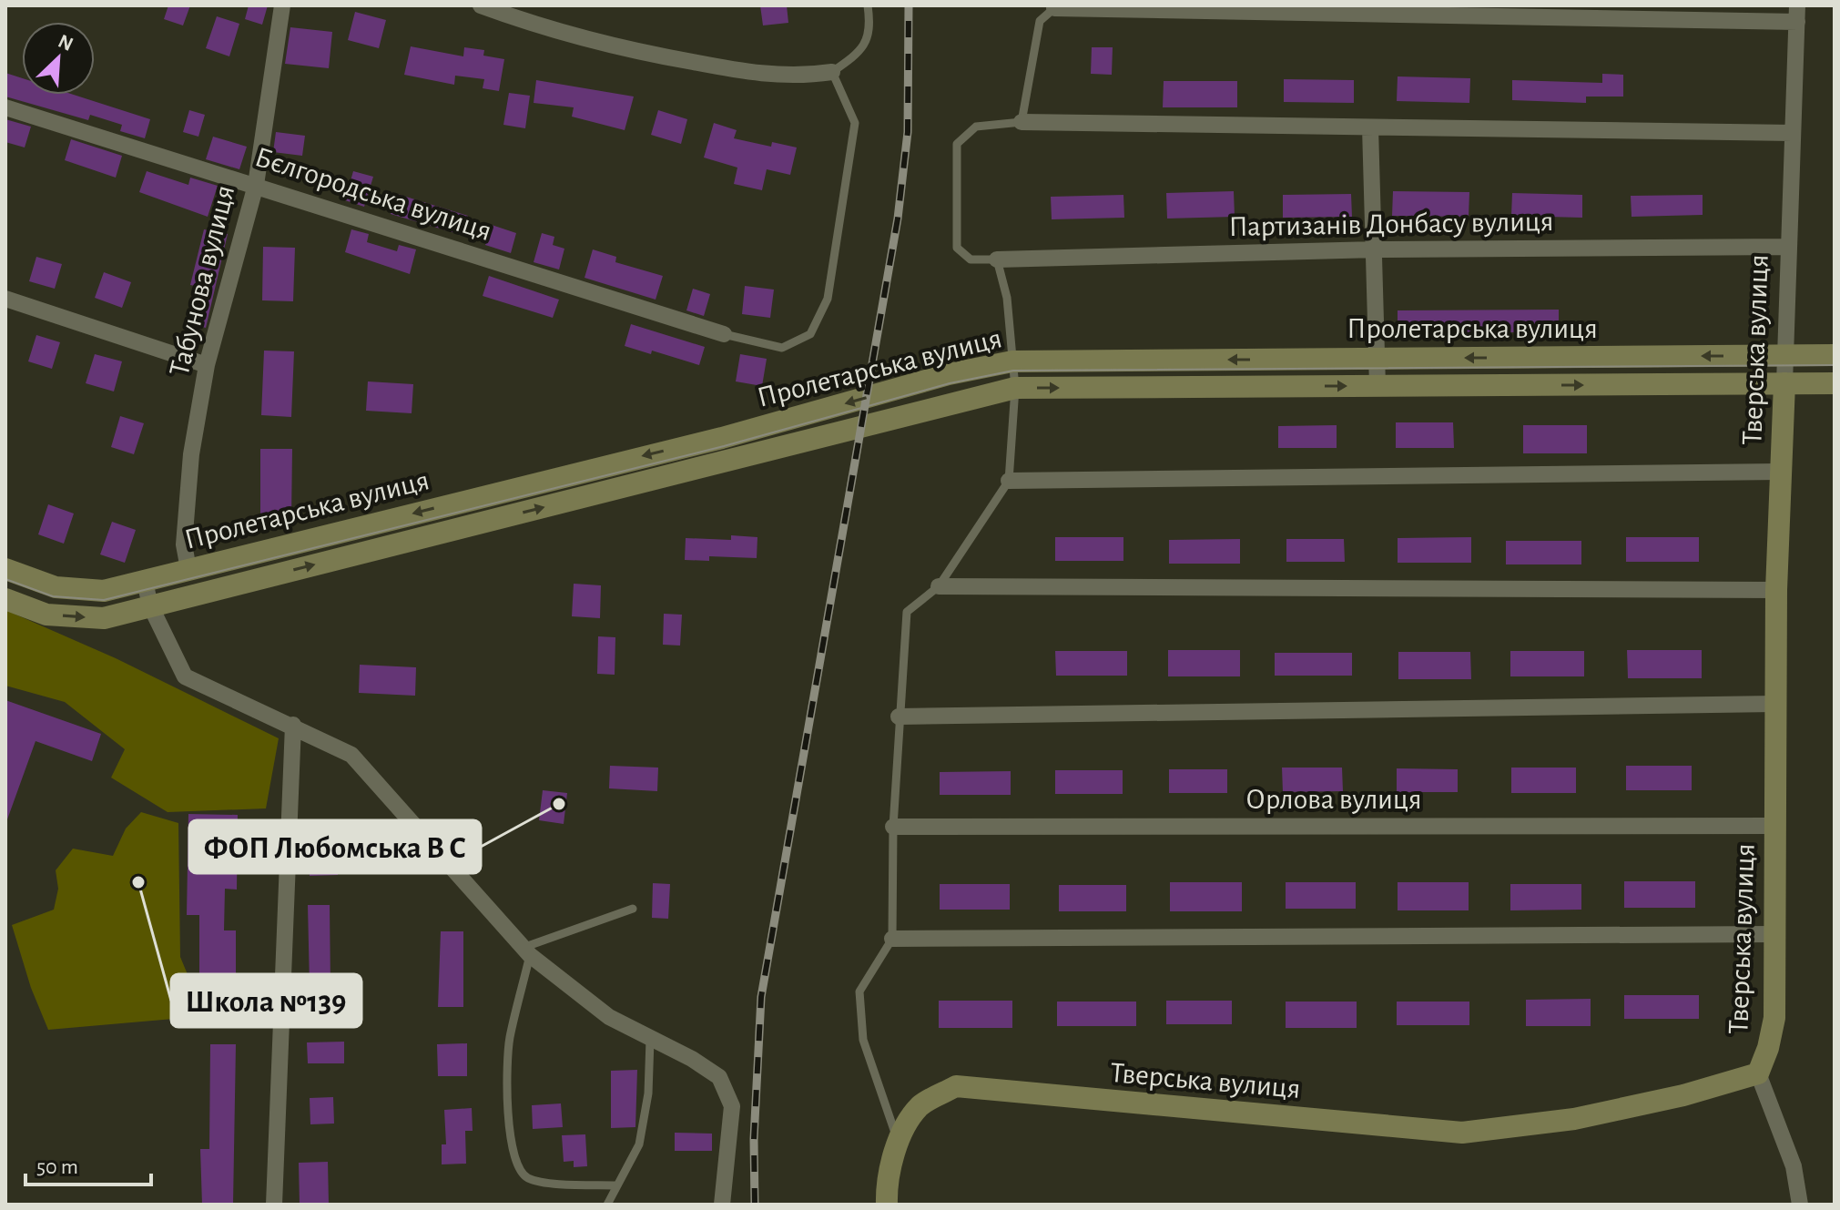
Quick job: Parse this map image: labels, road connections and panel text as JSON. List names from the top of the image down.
{
  "streets": {
    "main road": ["Пролетарська вулиця", "Тверська вулиця"],
    "street": [
      "Бєлгородська вулиця",
      "Партизанів Донбасу вулиця",
      "Табунова вулиця",
      "Орлова вулиця"
    ]
  },
  "crossings": [
    ["Бєлгородська вулиця", "Табунова вулиця"],
    ["Партизанів Донбасу вулиця", "Тверська вулиця"],
    ["Табунова вулиця", "Пролетарська вулиця"],
    ["Пролетарська вулиця", "Тверська вулиця"],
    ["Тверська вулиця", "Орлова вулиця"]
  ],
  "places": ["ФОП Любомська В С", "Школа №139"],
  "scale_bar": "50 m",
  "north": "top right"
}
